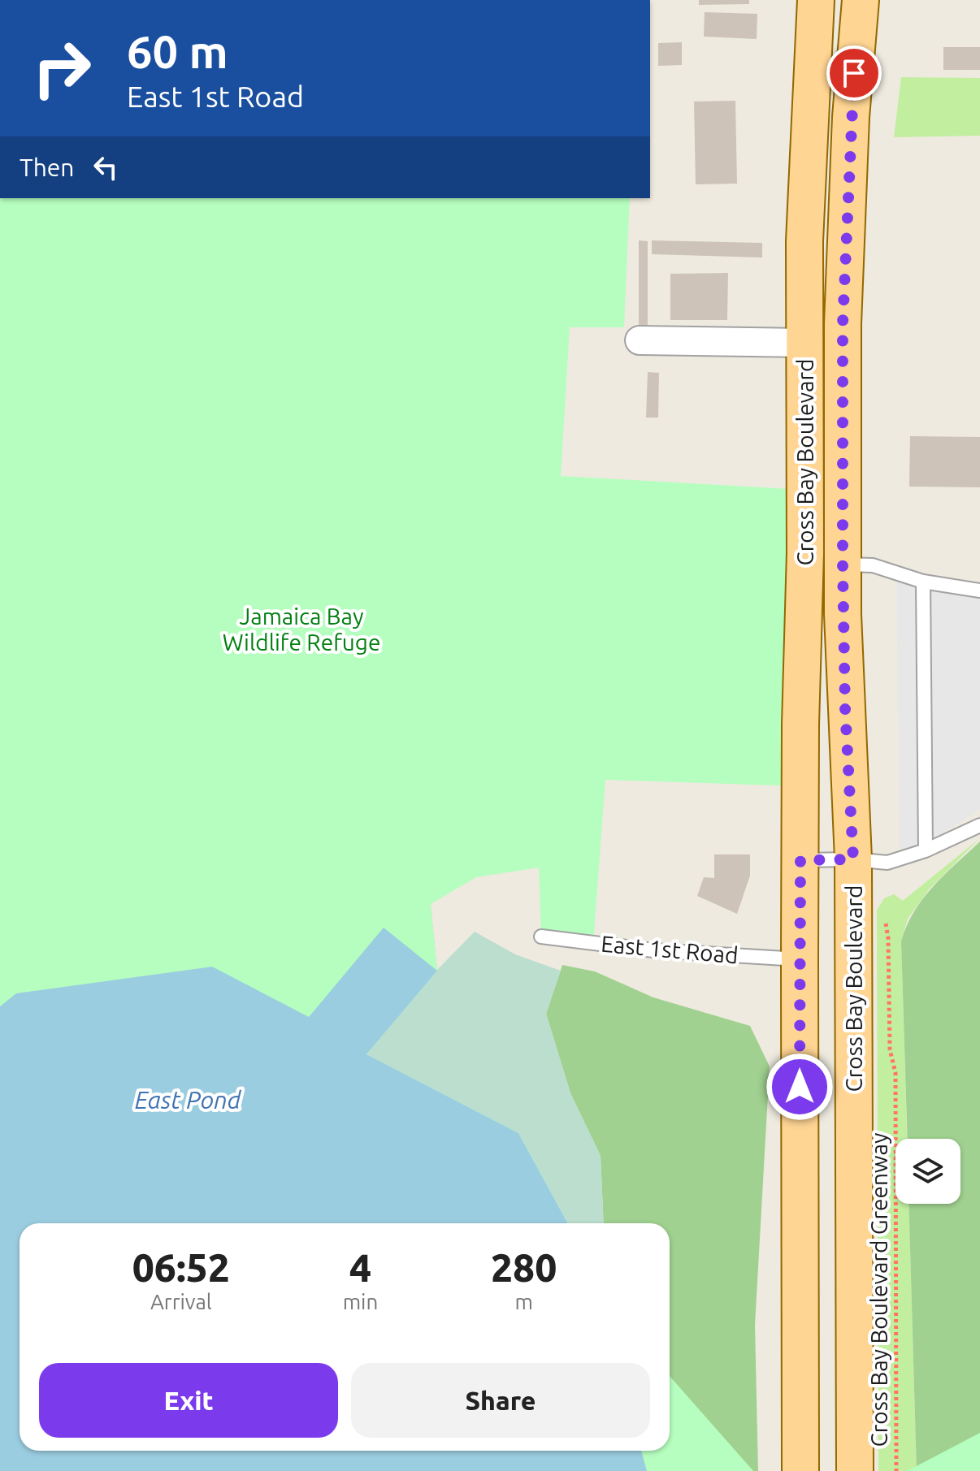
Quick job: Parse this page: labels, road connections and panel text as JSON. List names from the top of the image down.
{
  "streets": {
    "main road": ["Cross Bay Boulevard"],
    "lane": ["East 1st Road"],
    "path": ["Cross Bay Boulevard Greenway"]
  },
  "crossings": [
    ["Cross Bay Boulevard", "East 1st Road"]
  ],
  "water": ["East Pond"],
  "parks": ["Jamaica Bay Wildlife Refuge"],
  "page": {
    "turn": ["60 m", "East 1st Road"],
    "then": "Then",
    "eta": [
      "06:52",
      "Arrival",
      "4",
      "min",
      "280",
      "m"
    ],
    "buttons": ["Exit", "Share"]
  }
}
